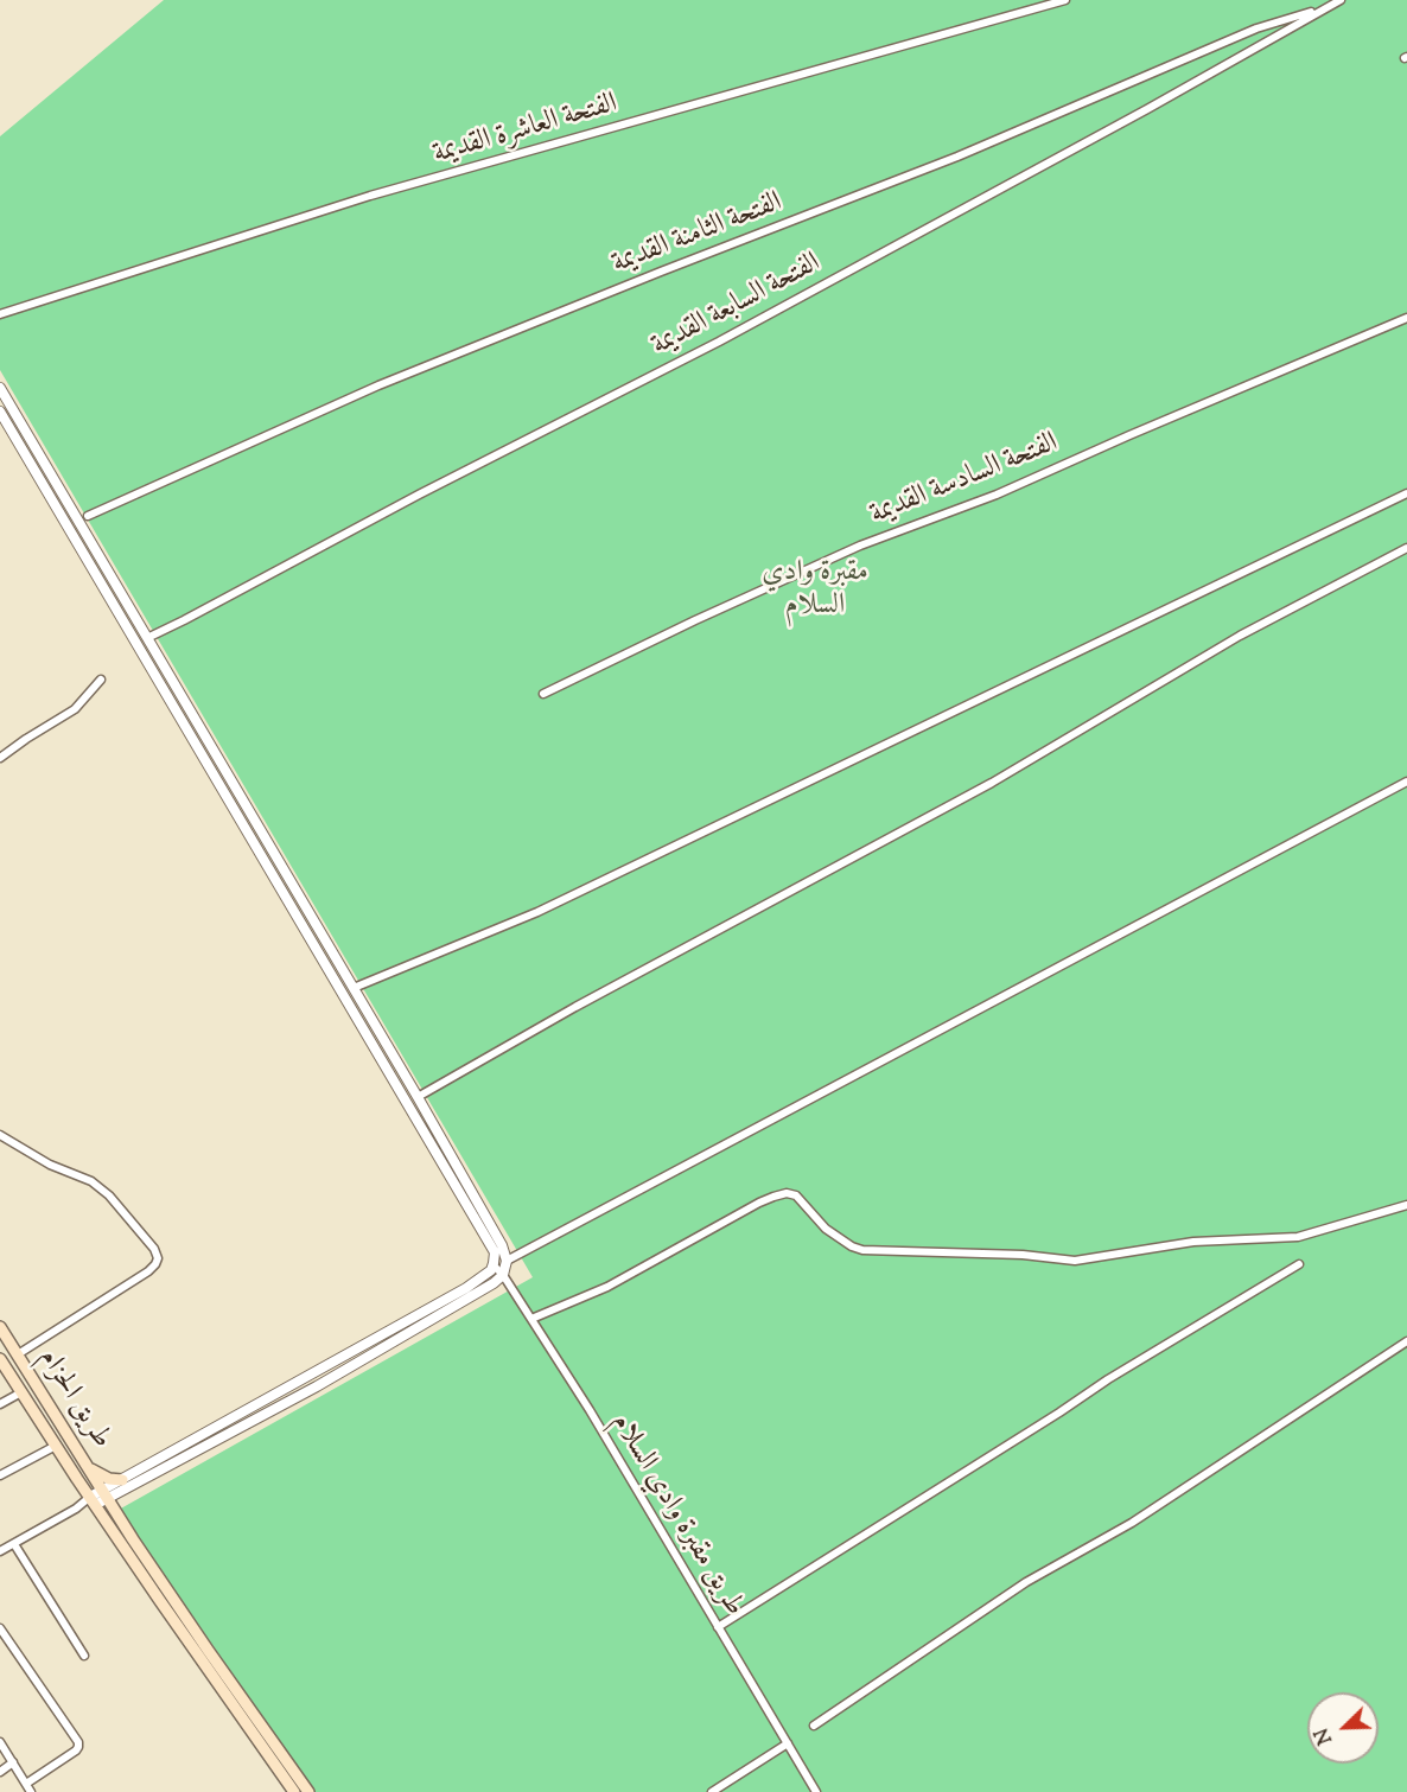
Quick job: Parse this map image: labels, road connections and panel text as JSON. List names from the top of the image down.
{
  "streets": {
    "main road": ["طريق الحزام"],
    "street": [
      "الفتحة العاشرة القديمة",
      "الفتحة الثامنة القديمة",
      "الفتحة السابعة القديمة",
      "الفتحة السادسة القديمة",
      "طريق مقبرة وادي السلام"
    ]
  },
  "crossings": [
    ["الفتحة الثامنة القديمة", "الفتحة السابعة القديمة"]
  ],
  "parks": ["مقبرة وادي السلام"],
  "north": "bottom left"
}
